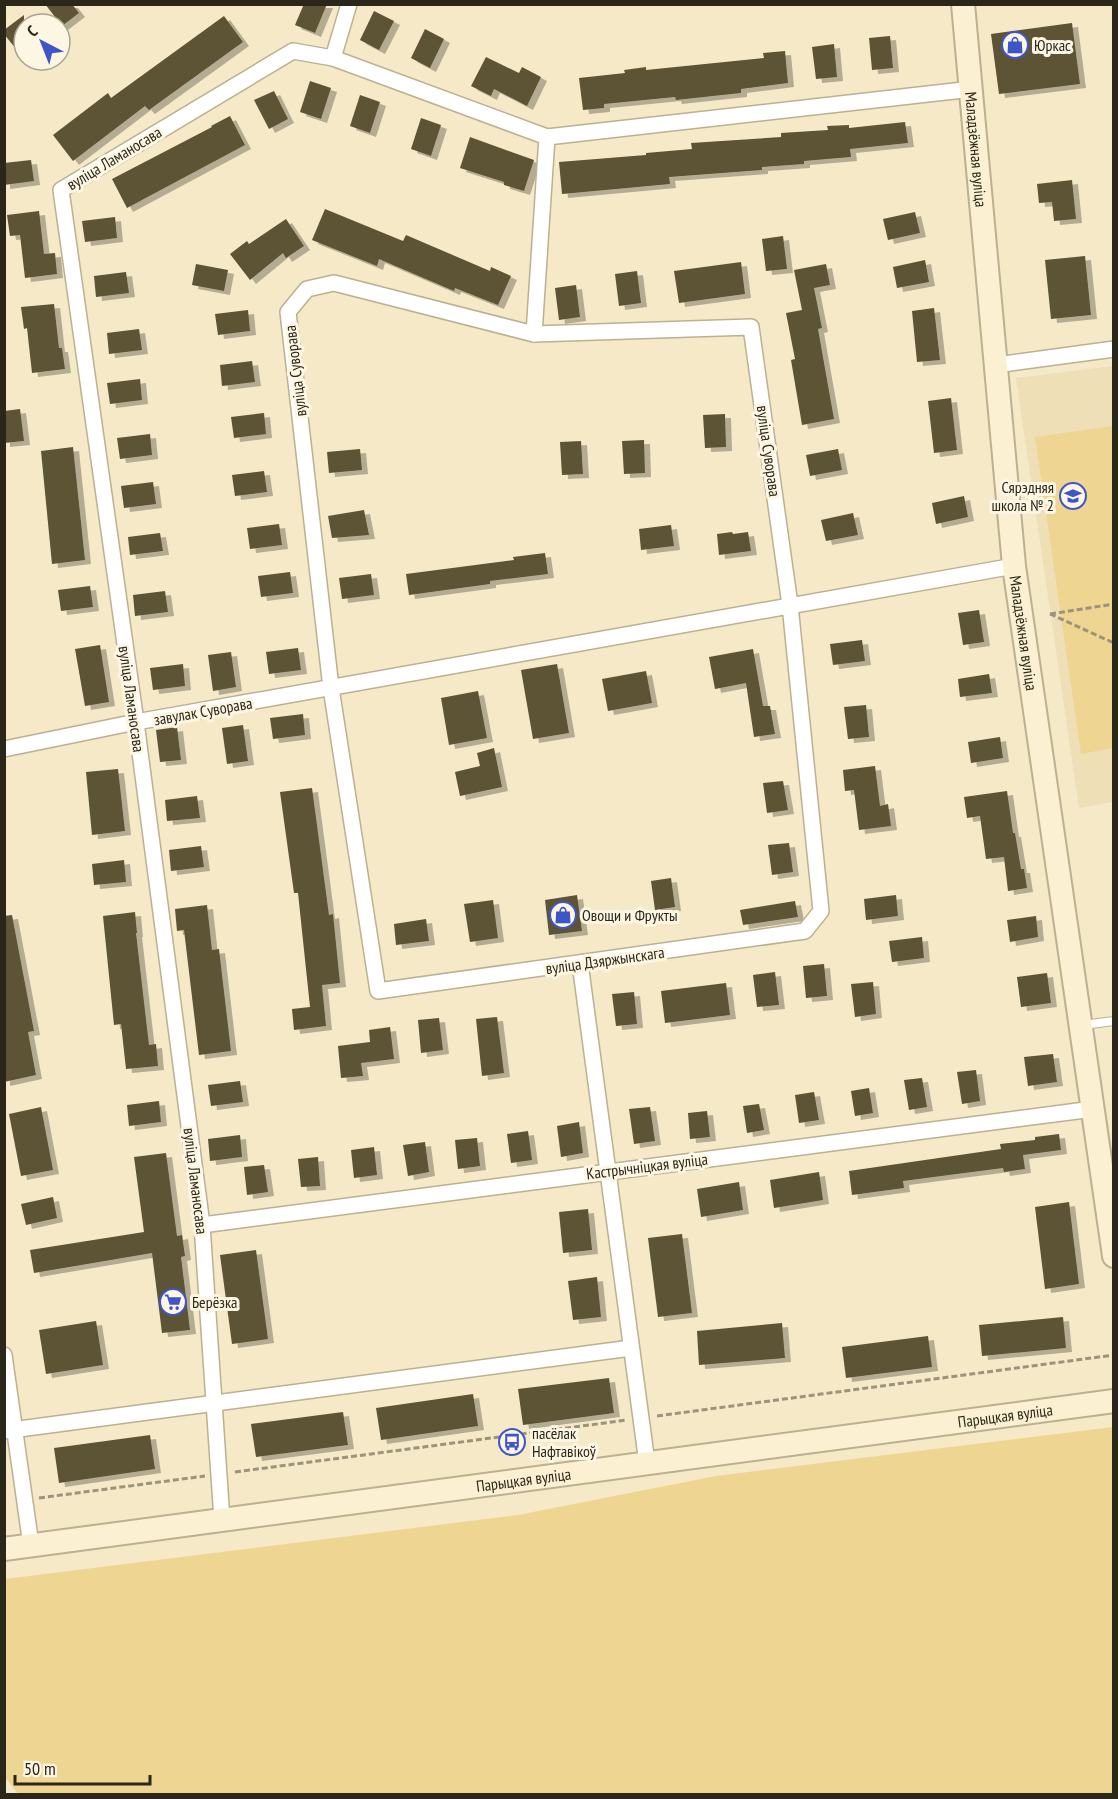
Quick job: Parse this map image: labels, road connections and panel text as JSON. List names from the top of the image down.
{
  "streets": {
    "street": [
      "Маладзёжная вуліца",
      "вуліца Ламаносава",
      "вуліца Суворава",
      "завулак Суворава",
      "вуліца Дзяржынскага",
      "Кастрычніцкая вуліца",
      "Парыцкая вуліца"
    ]
  },
  "crossings": [
    ["Маладзёжная вуліца", "Кастрычніцкая вуліца"],
    ["вуліца Ламаносава", "завулак Суворава"],
    ["вуліца Ламаносава", "Кастрычніцкая вуліца"],
    ["вуліца Ламаносава", "Парыцкая вуліца"],
    ["вуліца Суворава", "завулак Суворава"],
    ["вуліца Суворава", "вуліца Дзяржынскага"],
    ["завулак Суворава", "вуліца Дзяржынскага"]
  ],
  "places": {
    "shop": ["Юркас", "Овощи и Фрукты"],
    "school or university": ["Сярэдняя школа № 2"],
    "supermarket": ["Берёзка"],
    "bus stop": ["пасёлак Нафтавікоў"]
  },
  "scale_bar": "50 m",
  "north": "top left"
}
